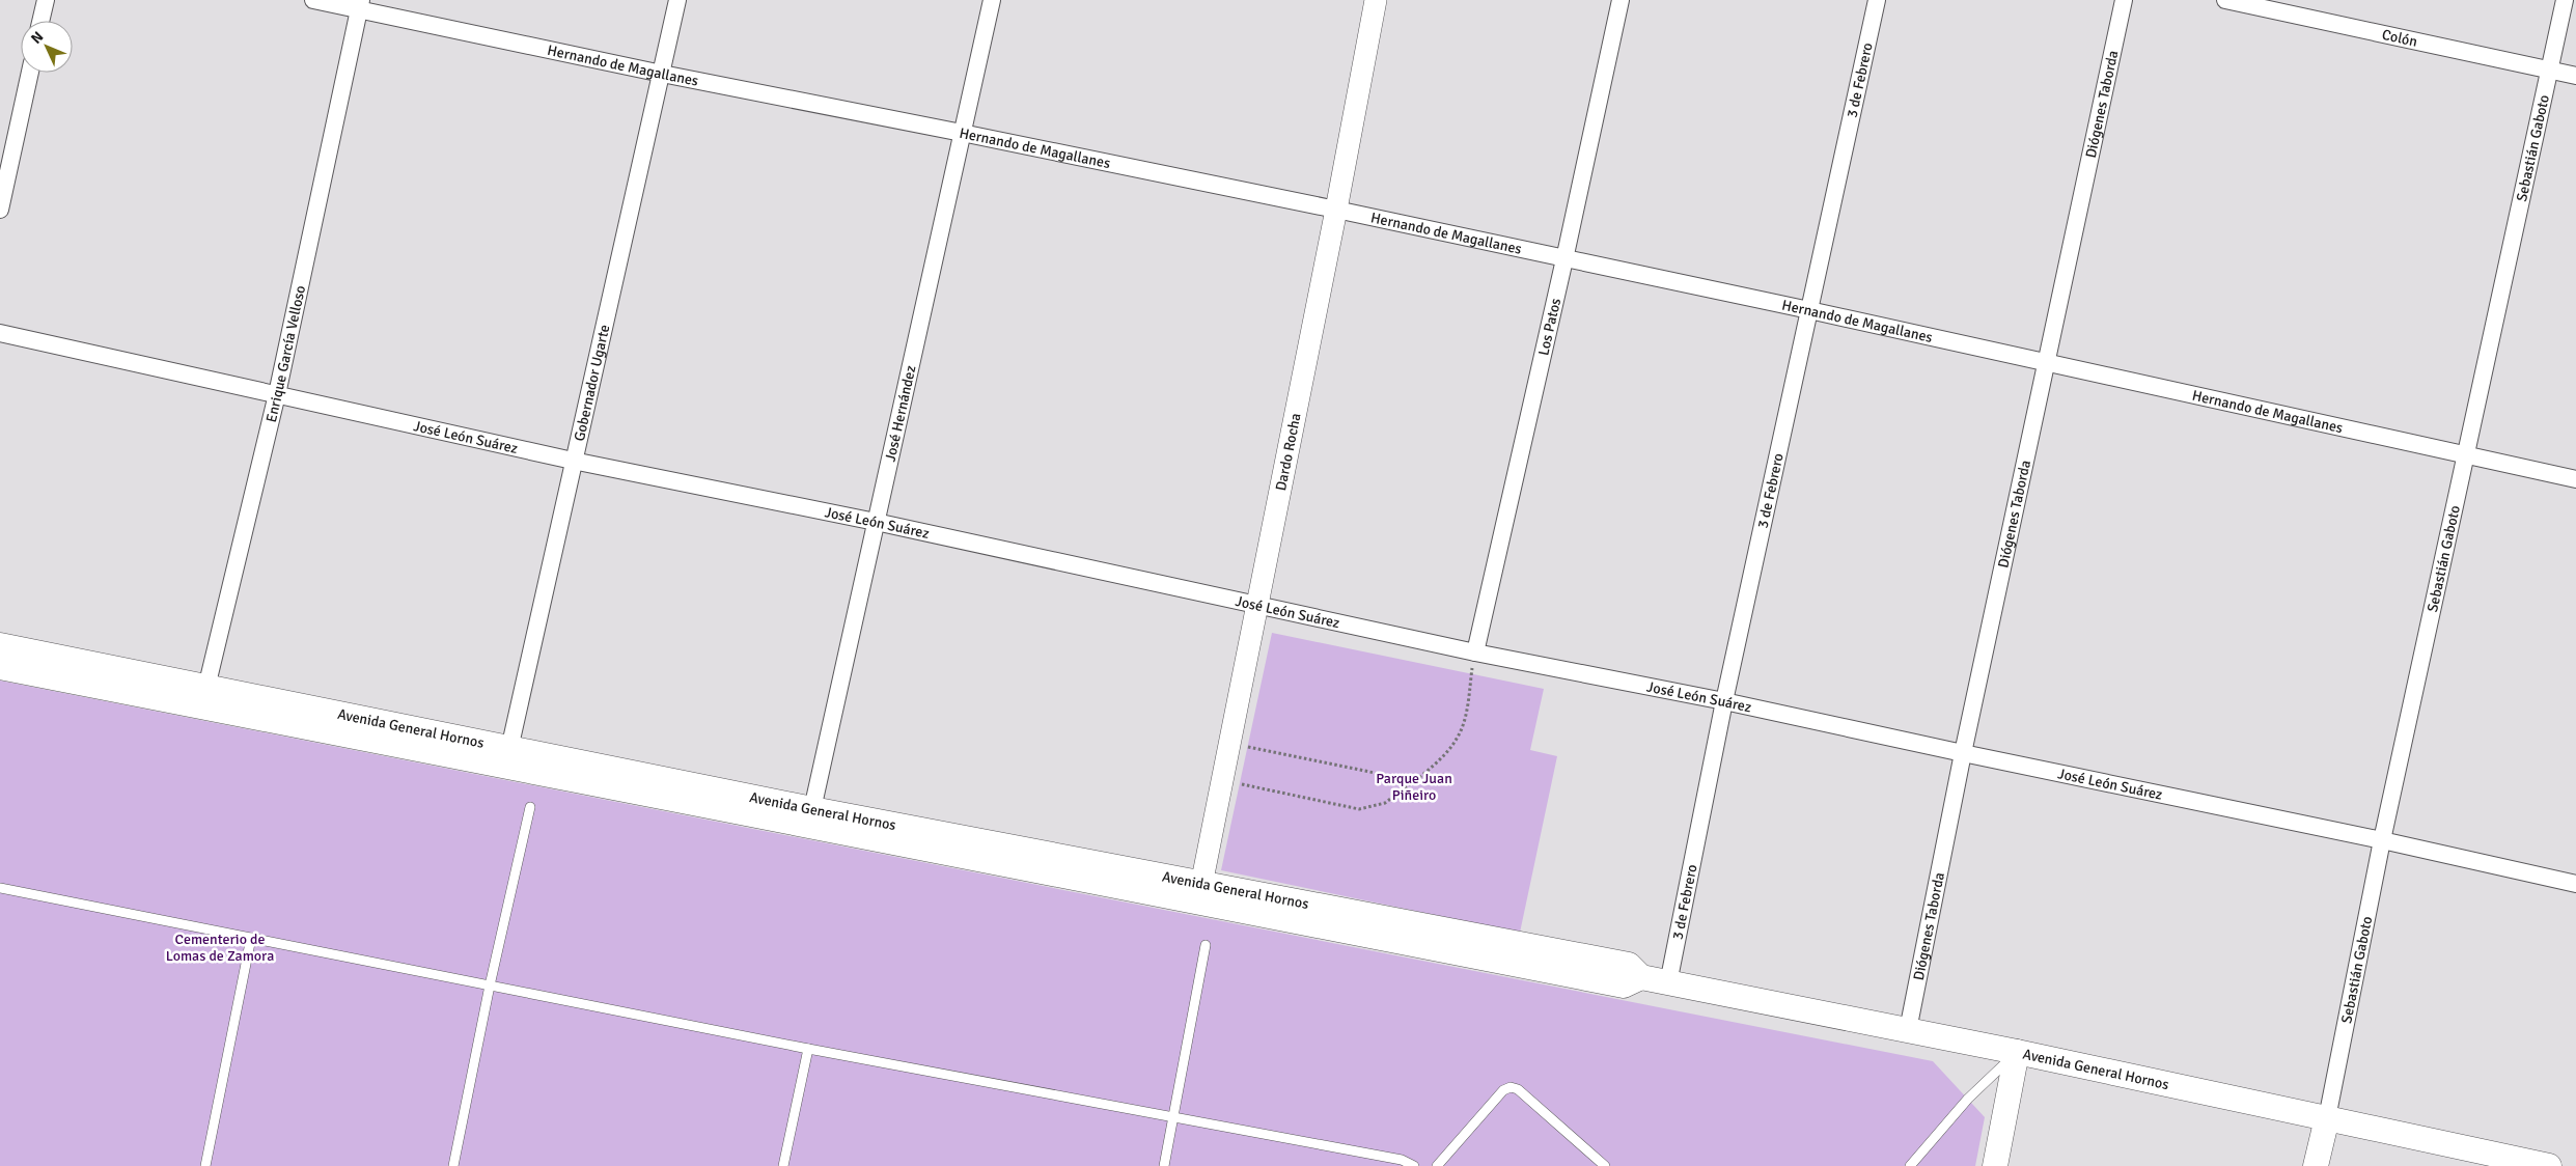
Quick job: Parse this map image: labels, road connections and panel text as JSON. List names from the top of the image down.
{
  "streets": {
    "main road": ["Avenida General Hornos"],
    "street": [
      "Colón",
      "Hernando de Magallanes",
      "3 de Febrero",
      "Diógenes Taborda",
      "Sebastián Gaboto",
      "Los Patos",
      "Enrique García Velloso",
      "Gobernador Ugarte",
      "José Hernández",
      "José León Suárez",
      "Dardo Rocha"
    ]
  },
  "crossings": [
    ["Colón", "Sebastián Gaboto"],
    ["Hernando de Magallanes", "3 de Febrero"],
    ["Hernando de Magallanes", "Diógenes Taborda"],
    ["Hernando de Magallanes", "Sebastián Gaboto"],
    ["Hernando de Magallanes", "Los Patos"],
    ["Hernando de Magallanes", "Enrique García Velloso"],
    ["Hernando de Magallanes", "Gobernador Ugarte"],
    ["Hernando de Magallanes", "José Hernández"],
    ["Hernando de Magallanes", "Dardo Rocha"],
    ["3 de Febrero", "José León Suárez"],
    ["3 de Febrero", "Avenida General Hornos"],
    ["Diógenes Taborda", "José León Suárez"],
    ["Diógenes Taborda", "Avenida General Hornos"],
    ["Sebastián Gaboto", "José León Suárez"],
    ["Sebastián Gaboto", "Avenida General Hornos"],
    ["Los Patos", "José León Suárez"],
    ["Enrique García Velloso", "José León Suárez"],
    ["Enrique García Velloso", "Avenida General Hornos"],
    ["Gobernador Ugarte", "José León Suárez"],
    ["Gobernador Ugarte", "Avenida General Hornos"],
    ["José Hernández", "José León Suárez"],
    ["José Hernández", "Avenida General Hornos"],
    ["José León Suárez", "Dardo Rocha"],
    ["Dardo Rocha", "Avenida General Hornos"]
  ],
  "parks": ["Parque Juan Piñeiro", "Cementerio de Lomas de Zamora"],
  "north": "top left"
}
